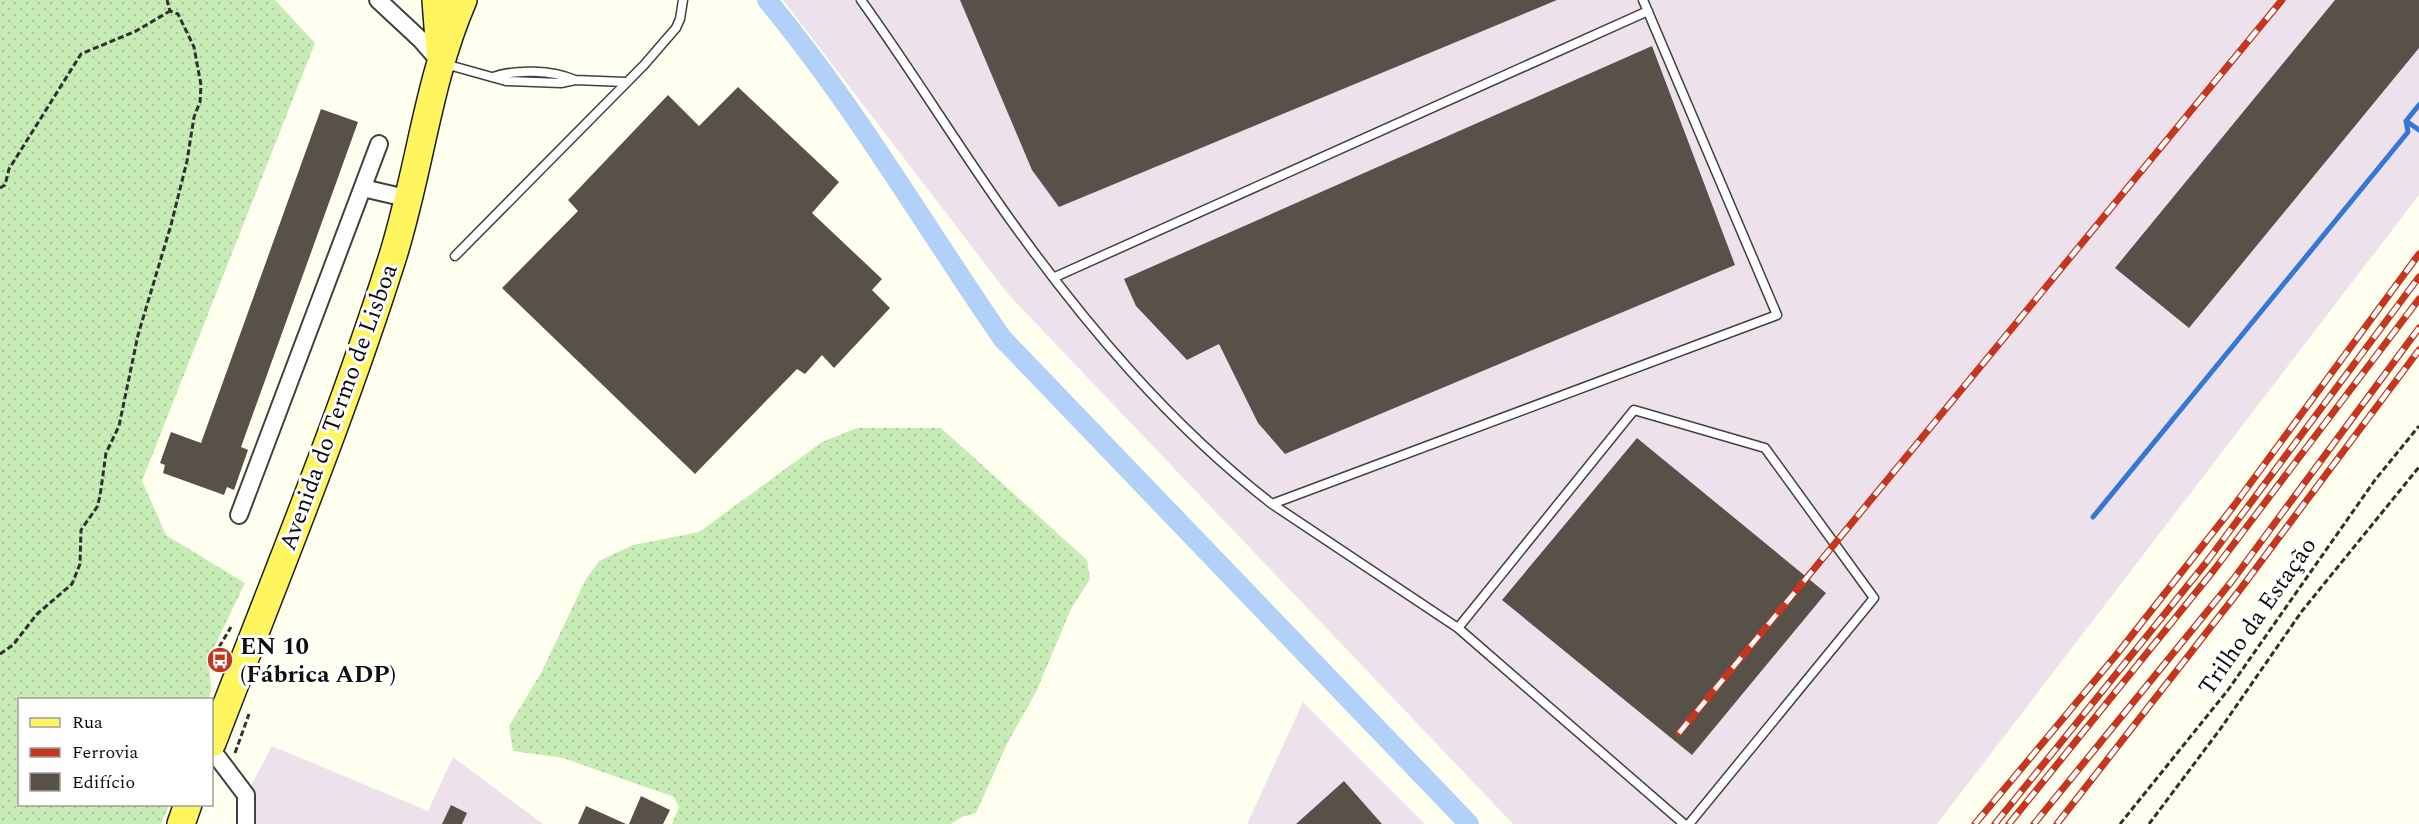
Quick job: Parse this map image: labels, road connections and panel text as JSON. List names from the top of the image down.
{
  "streets": {
    "main road": ["Avenida do Termo de Lisboa"],
    "path": ["Trilho da Estação"]
  },
  "places": {
    "bus stop": ["EN 10 (Fábrica ADP)"]
  },
  "legend": ["Rua", "Ferrovia", "Edifício"]
}
